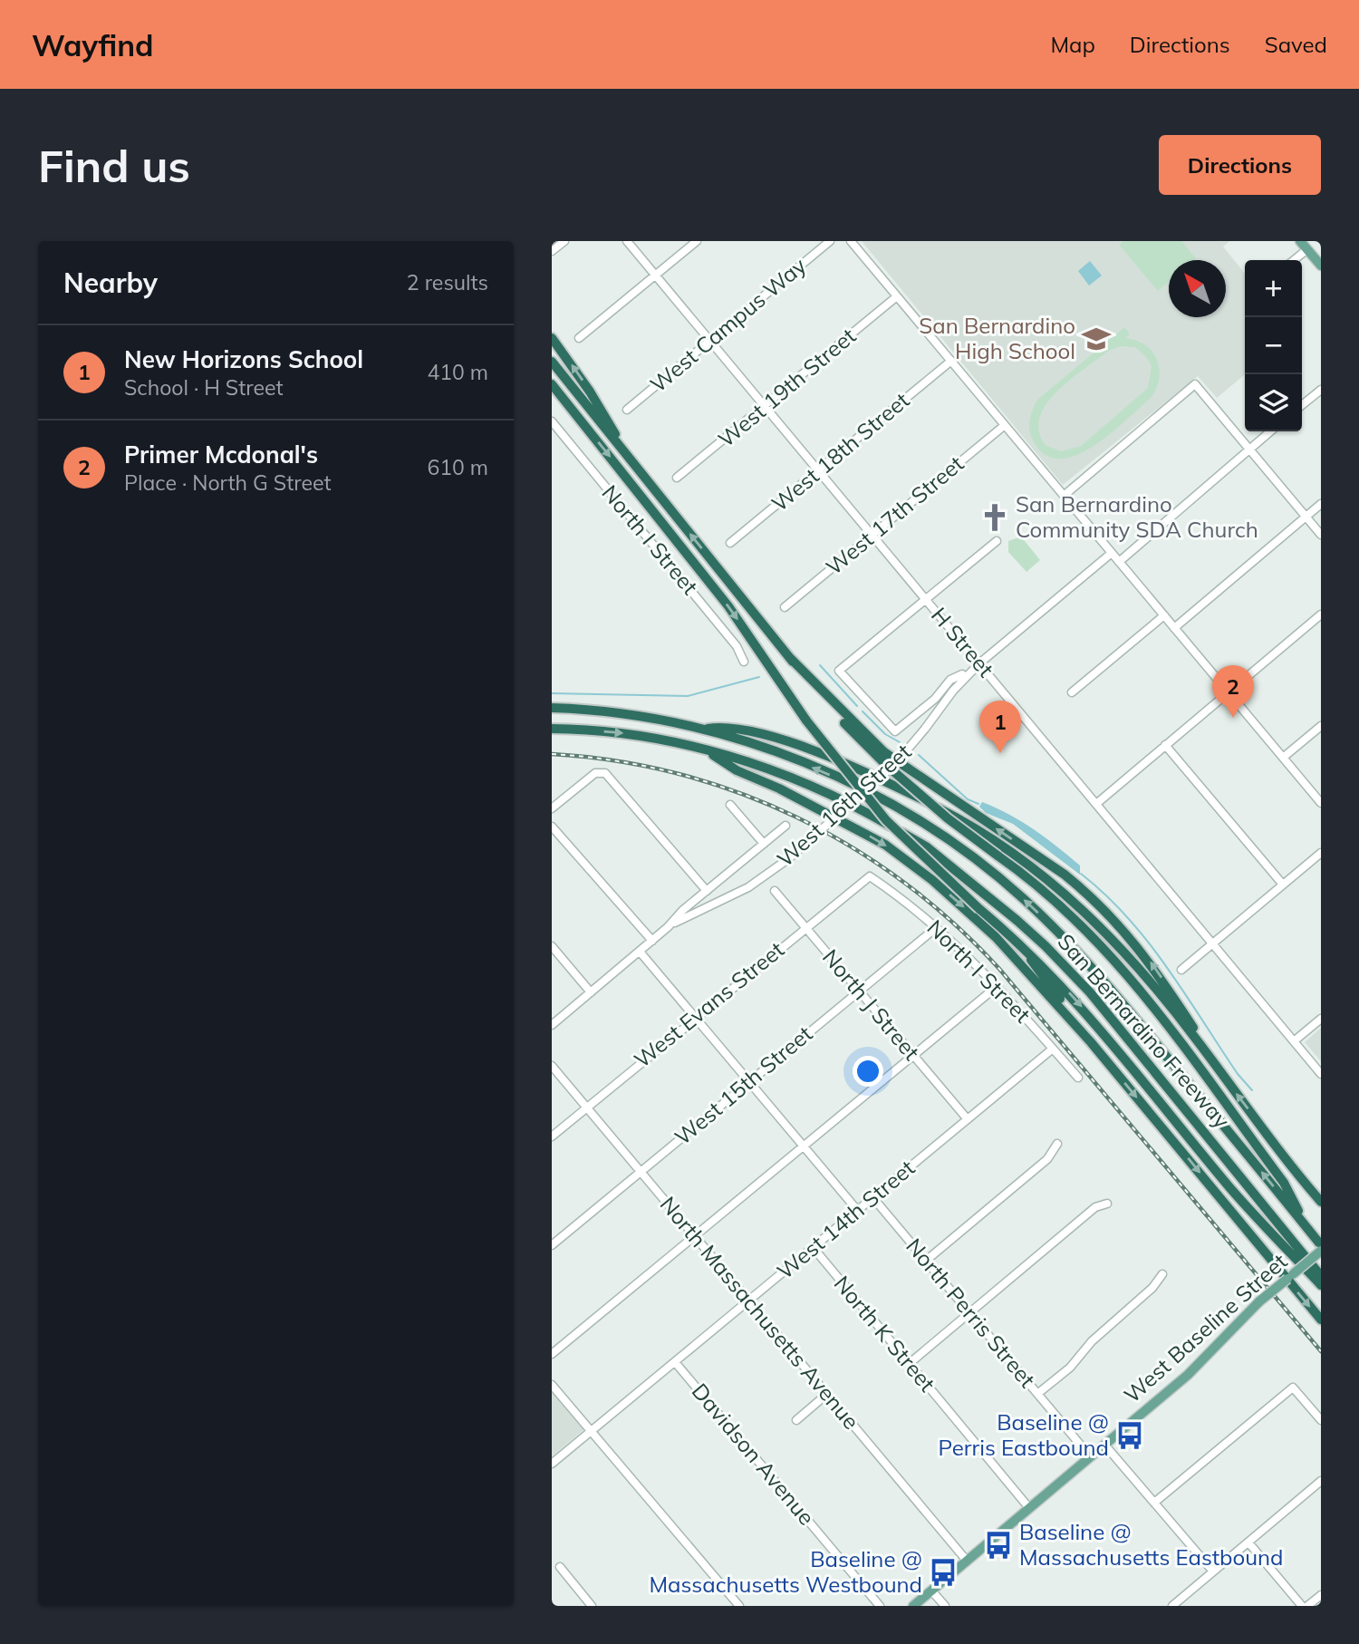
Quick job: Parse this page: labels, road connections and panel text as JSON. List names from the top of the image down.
{
  "streets": {
    "highway": ["San Bernardino Freeway"],
    "main road": ["West Baseline Street"],
    "street": [
      "West Campus Way",
      "West 19th Street",
      "West 18th Street",
      "West 17th Street",
      "North I Street",
      "H Street",
      "West 16th Street",
      "West Evans Street",
      "North J Street",
      "West 15th Street",
      "West 14th Street",
      "North Massachusetts Avenue",
      "North Perris Street",
      "North K Street",
      "Davidson Avenue"
    ]
  },
  "crossings": [
    ["West Campus Way", "H Street"],
    ["West 19th Street", "H Street"],
    ["West 18th Street", "H Street"],
    ["West 17th Street", "H Street"],
    ["North I Street", "West Evans Street"],
    ["North I Street", "West 15th Street"],
    ["North I Street", "West 14th Street"],
    ["H Street", "West 16th Street"],
    ["West Evans Street", "North J Street"],
    ["West Evans Street", "North Massachusetts Avenue"],
    ["North J Street", "West 15th Street"],
    ["North J Street", "West 14th Street"],
    ["West 15th Street", "North Massachusetts Avenue"],
    ["West 14th Street", "North Massachusetts Avenue"],
    ["West 14th Street", "North Perris Street"],
    ["West 14th Street", "North K Street"],
    ["West 14th Street", "Davidson Avenue"],
    ["North Massachusetts Avenue", "West Baseline Street"],
    ["North Perris Street", "West Baseline Street"],
    ["West Baseline Street", "North K Street"]
  ],
  "places": {
    "school or university": ["San Bernardino High School"],
    "church": ["San Bernardino Community SDA Church"],
    "bus stop": ["Baseline @ Perris Eastbound", "Baseline @ Massachusetts Eastbound", "Baseline @ Massachusetts Westbound"]
  },
  "north": "top left",
  "page": {
    "header": "Wayfind",
    "nav": ["Map", "Directions", "Saved"],
    "buttons": "Directions",
    "title": "Find us",
    "heading": ["Nearby", "2 results"],
    "map_buttons": ["+", "−"],
    "list": [
      {
        "mark": "1",
        "name": "New Horizons School",
        "note": "School · H Street",
        "value": "410 m"
      },
      {
        "mark": "2",
        "name": "Primer Mcdonal's",
        "note": "Place · North G Street",
        "value": "610 m"
      }
    ],
    "pins": ["2", "1"]
  }
}
